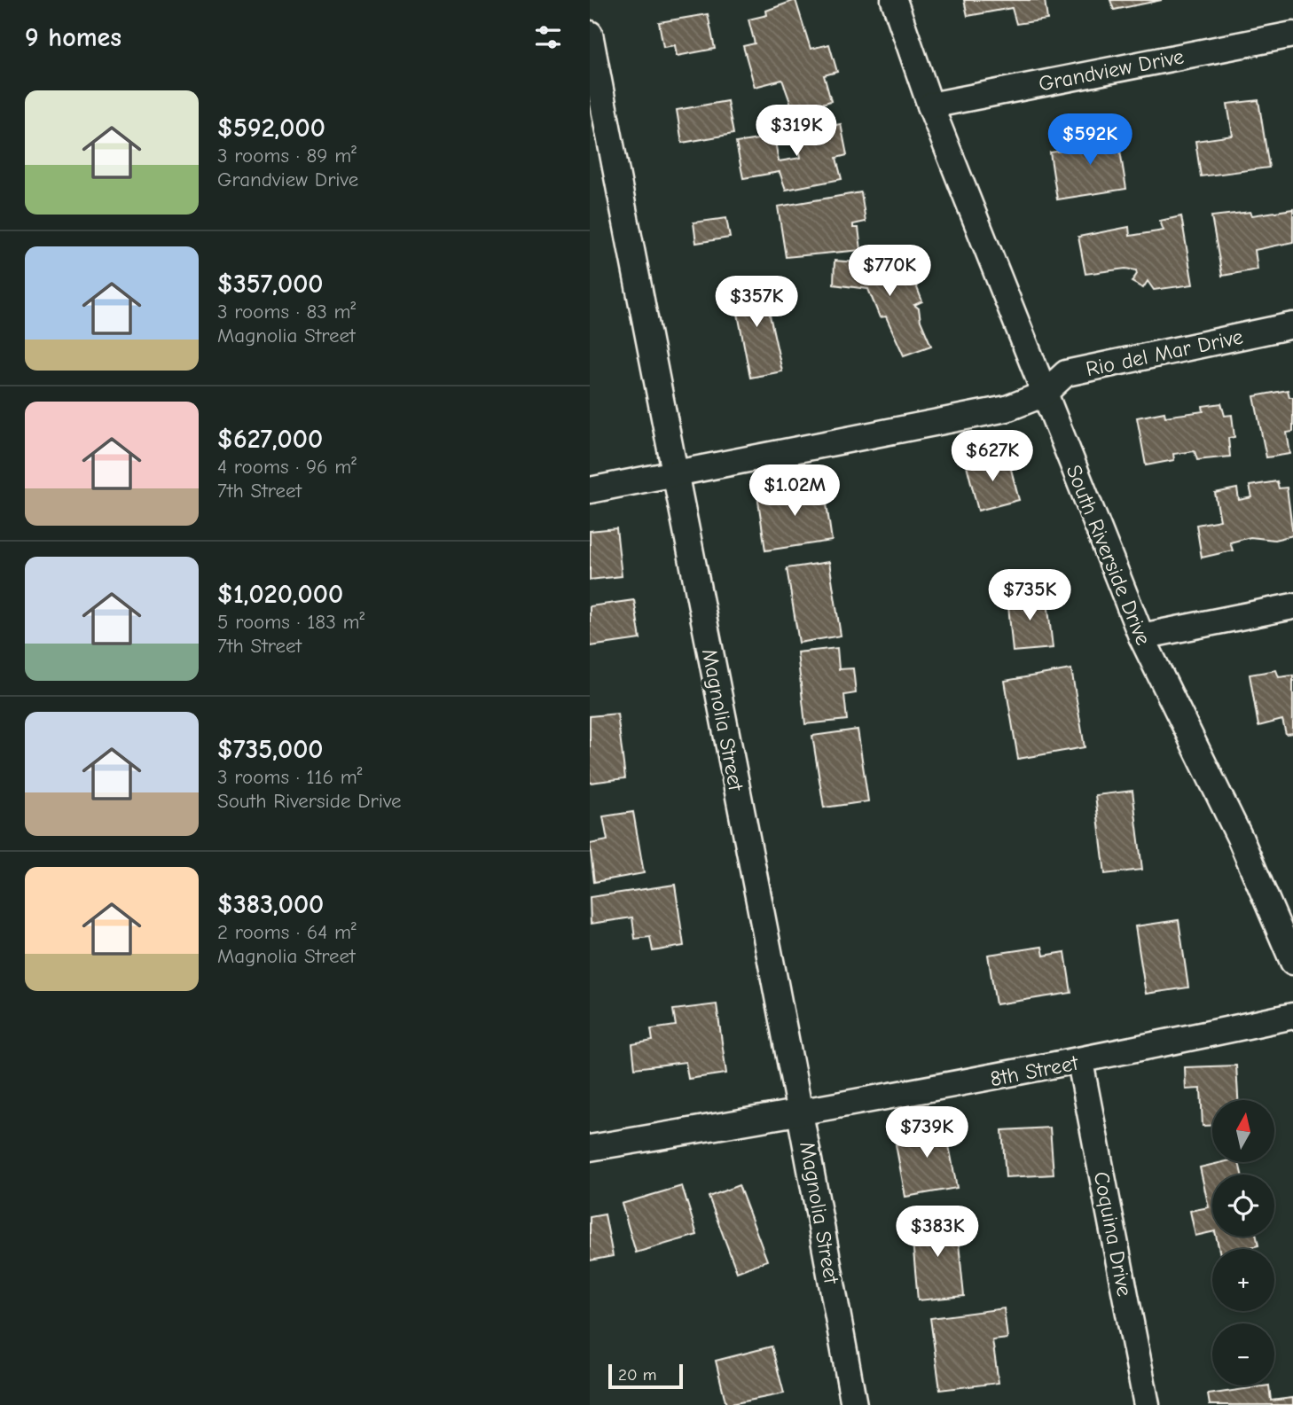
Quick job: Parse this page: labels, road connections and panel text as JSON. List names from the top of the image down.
{
  "streets": {
    "street": [
      "Grandview Drive",
      "Rio del Mar Drive",
      "South Riverside Drive",
      "Magnolia Street",
      "8th Street",
      "Coquina Drive"
    ]
  },
  "crossings": [
    ["Grandview Drive", "South Riverside Drive"],
    ["Rio del Mar Drive", "South Riverside Drive"],
    ["Magnolia Street", "8th Street"],
    ["8th Street", "Coquina Drive"]
  ],
  "scale_bar": "20 m",
  "north": "top",
  "page": {
    "heading": "9 homes",
    "list": [
      {
        "name": "$592,000",
        "note": "3 rooms · 89 m² · Grandview Drive"
      },
      {
        "name": "$357,000",
        "note": "3 rooms · 83 m² · Magnolia Street"
      },
      {
        "name": "$627,000",
        "note": "4 rooms · 96 m² · 7th Street"
      },
      {
        "name": "$1,020,000",
        "note": "5 rooms · 183 m² · 7th Street"
      },
      {
        "name": "$735,000",
        "note": "3 rooms · 116 m² · South Riverside Drive"
      },
      {
        "name": "$383,000",
        "note": "2 rooms · 64 m² · Magnolia Street"
      }
    ],
    "price": [
      "$319K",
      "$592K",
      "$770K",
      "$357K",
      "$627K",
      "$1.02M",
      "$735K",
      "$739K",
      "$383K"
    ],
    "map_buttons": ["+", "−"],
    "scale": "20 m"
  }
}
